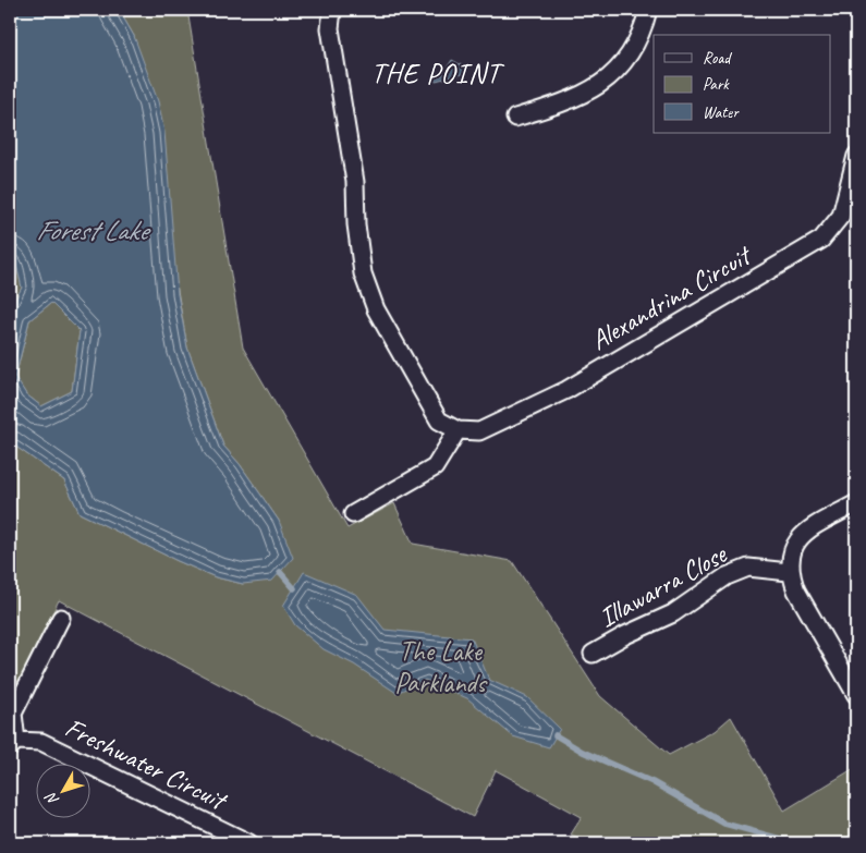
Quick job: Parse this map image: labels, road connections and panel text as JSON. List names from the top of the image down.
{
  "streets": {
    "street": ["Alexandrina Circuit", "Illawarra Close", "Freshwater Circuit"]
  },
  "districts": ["THE POINT"],
  "water": ["Forest Lake"],
  "parks": ["The Lake Parklands"],
  "legend": ["Road", "Park", "Water"],
  "north": "bottom left"
}
